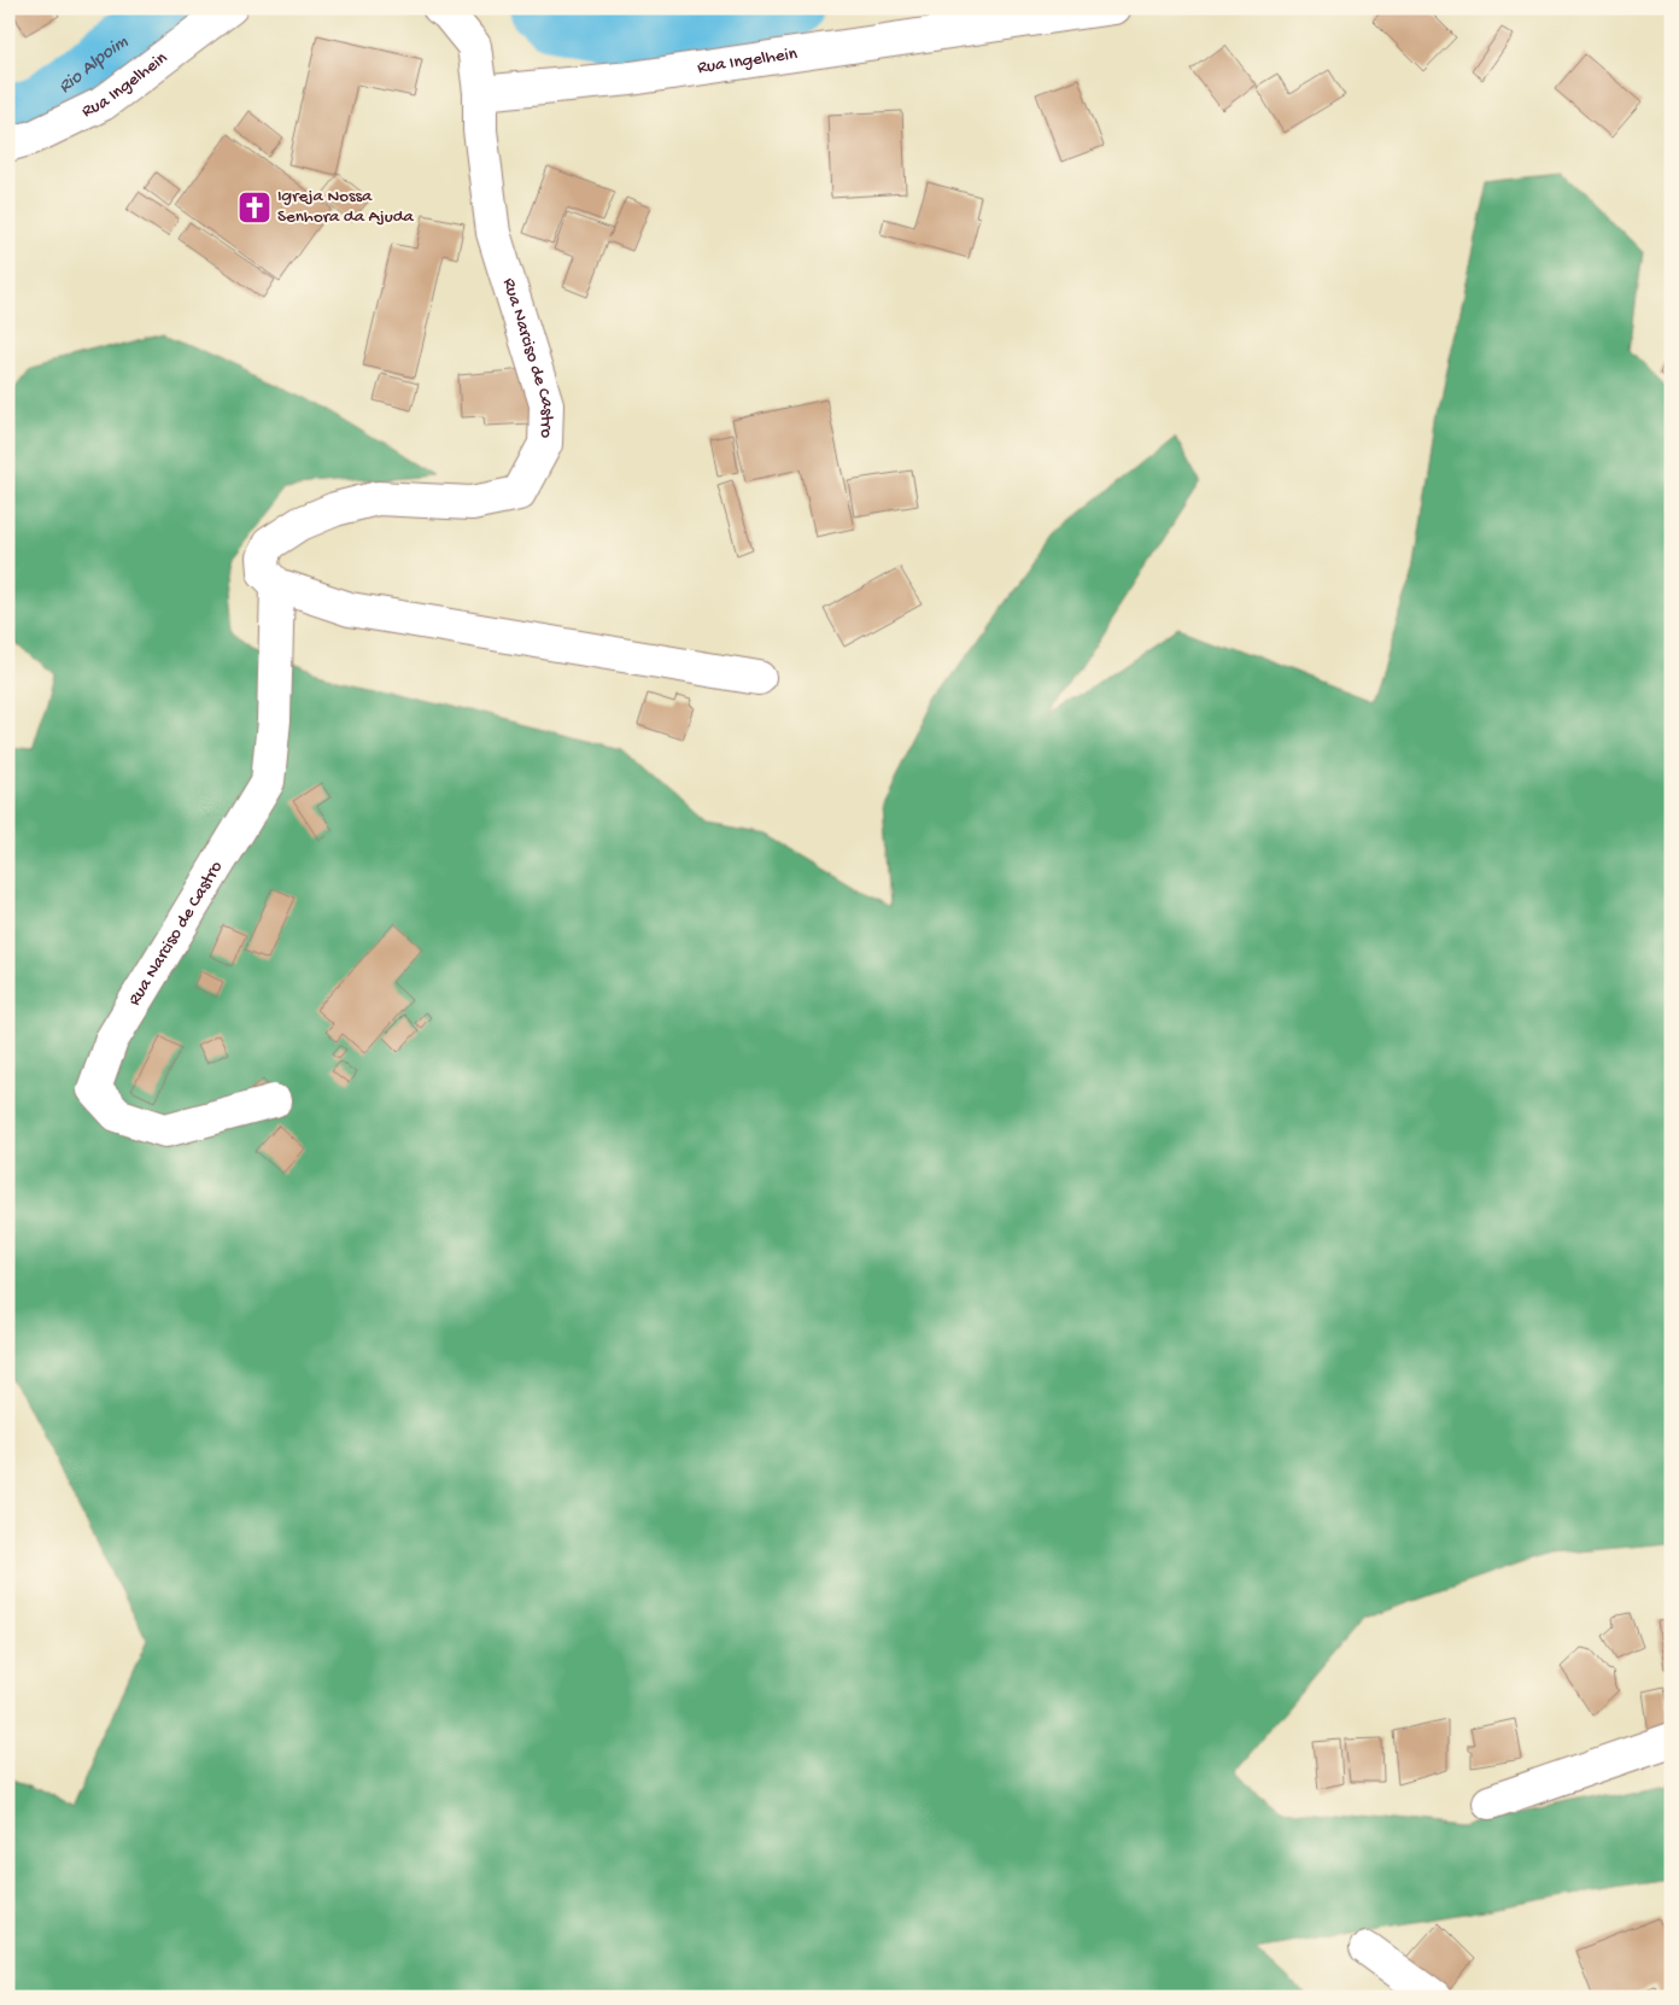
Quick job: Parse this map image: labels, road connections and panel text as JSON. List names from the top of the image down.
{
  "streets": {
    "street": ["Rua Ingelhein", "Rua Narciso de Castro"]
  },
  "crossings": [
    ["Rua Ingelhein", "Rua Narciso de Castro"]
  ],
  "water": ["Rio Alpoim"],
  "places": {
    "church": ["Igreja Nossa Senhora da Ajuda"]
  }
}
